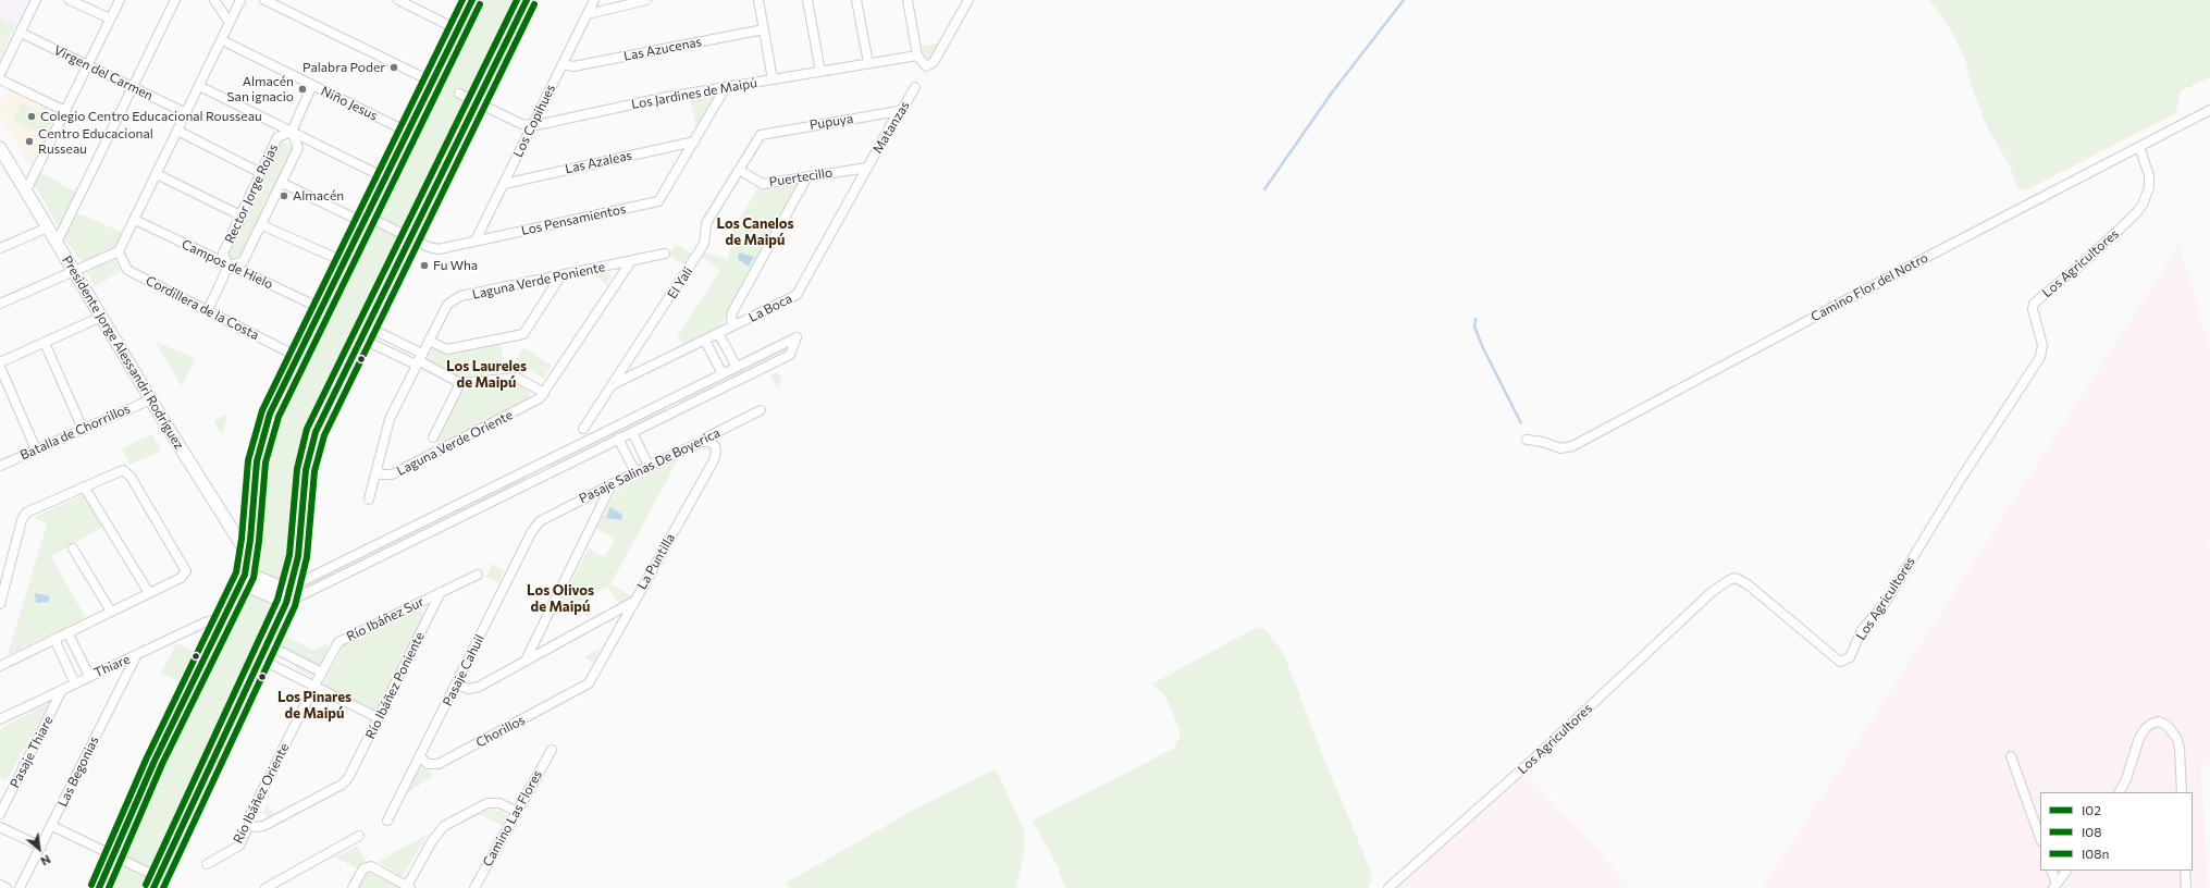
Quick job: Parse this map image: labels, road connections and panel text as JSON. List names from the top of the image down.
{
  "streets": {
    "street": [
      "Las Azucenas",
      "Virgen del Carmen",
      "Los Jardines de Maipú",
      "Niño Jesus",
      "Los Copihues",
      "Pupuya",
      "Matanzas",
      "Las Azaleas",
      "Puertecillo",
      "Rector Jorge Rojas",
      "Los Pensamientos",
      "Los Agricultores",
      "Campos de Hielo",
      "Laguna Verde Poniente",
      "El Yali",
      "Camino Flor del Notro",
      "Cordillera de la Costa",
      "La Boca",
      "Presidente Jorge Alessandri Rodríguez",
      "Batalla de Chorrillos",
      "Laguna Verde Oriente",
      "Pasaje Salinas De Boyerica",
      "La Puntilla",
      "Río Ibáñez Sur",
      "Thiare",
      "Pasaje Cahuil",
      "Río Ibáñez Poniente",
      "Chorillos",
      "Pasaje Thiare",
      "Las Begonias",
      "Río Ibáñez Oriente",
      "Camino Las Flores"
    ]
  },
  "crossings": [
    ["Las Azucenas", "Los Copihues"],
    ["Los Jardines de Maipú", "Los Copihues"],
    ["Los Jardines de Maipú", "Los Pensamientos"],
    ["Niño Jesus", "Rector Jorge Rojas"],
    ["Los Copihues", "Las Azaleas"],
    ["Los Copihues", "Los Pensamientos"],
    ["Pupuya", "Matanzas"],
    ["Pupuya", "El Yali"],
    ["Matanzas", "Puertecillo"],
    ["Matanzas", "La Boca"],
    ["Las Azaleas", "Los Pensamientos"],
    ["Puertecillo", "El Yali"],
    ["Puertecillo", "La Boca"],
    ["Rector Jorge Rojas", "Campos de Hielo"],
    ["Rector Jorge Rojas", "Cordillera de la Costa"],
    ["Los Agricultores", "Camino Flor del Notro"],
    ["Laguna Verde Poniente", "Laguna Verde Oriente"],
    ["El Yali", "La Boca"],
    ["Presidente Jorge Alessandri Rodríguez", "Batalla de Chorrillos"],
    ["Pasaje Salinas De Boyerica", "La Puntilla"],
    ["Pasaje Salinas De Boyerica", "Pasaje Cahuil"],
    ["La Puntilla", "Chorillos"],
    ["Río Ibáñez Sur", "Río Ibáñez Poniente"],
    ["Río Ibáñez Sur", "Río Ibáñez Oriente"],
    ["Thiare", "Pasaje Thiare"],
    ["Thiare", "Las Begonias"],
    ["Pasaje Cahuil", "Chorillos"],
    ["Río Ibáñez Poniente", "Río Ibáñez Oriente"]
  ],
  "districts": [
    "Los Canelos de Maipú",
    "Los Laureles de Maipú",
    "Los Olivos de Maipú",
    "Los Pinares de Maipú"
  ],
  "places": [
    "Palabra Poder",
    "Almacén San ignacio",
    "Colegio Centro Educacional Rousseau",
    "Centro Educacional Russeau",
    "Almacén",
    "Fu Wha"
  ],
  "lines": ["transit line I02", "transit line I08n", "transit line I08"],
  "legend": ["I02", "I08", "I08n"],
  "north": "bottom right"
}
